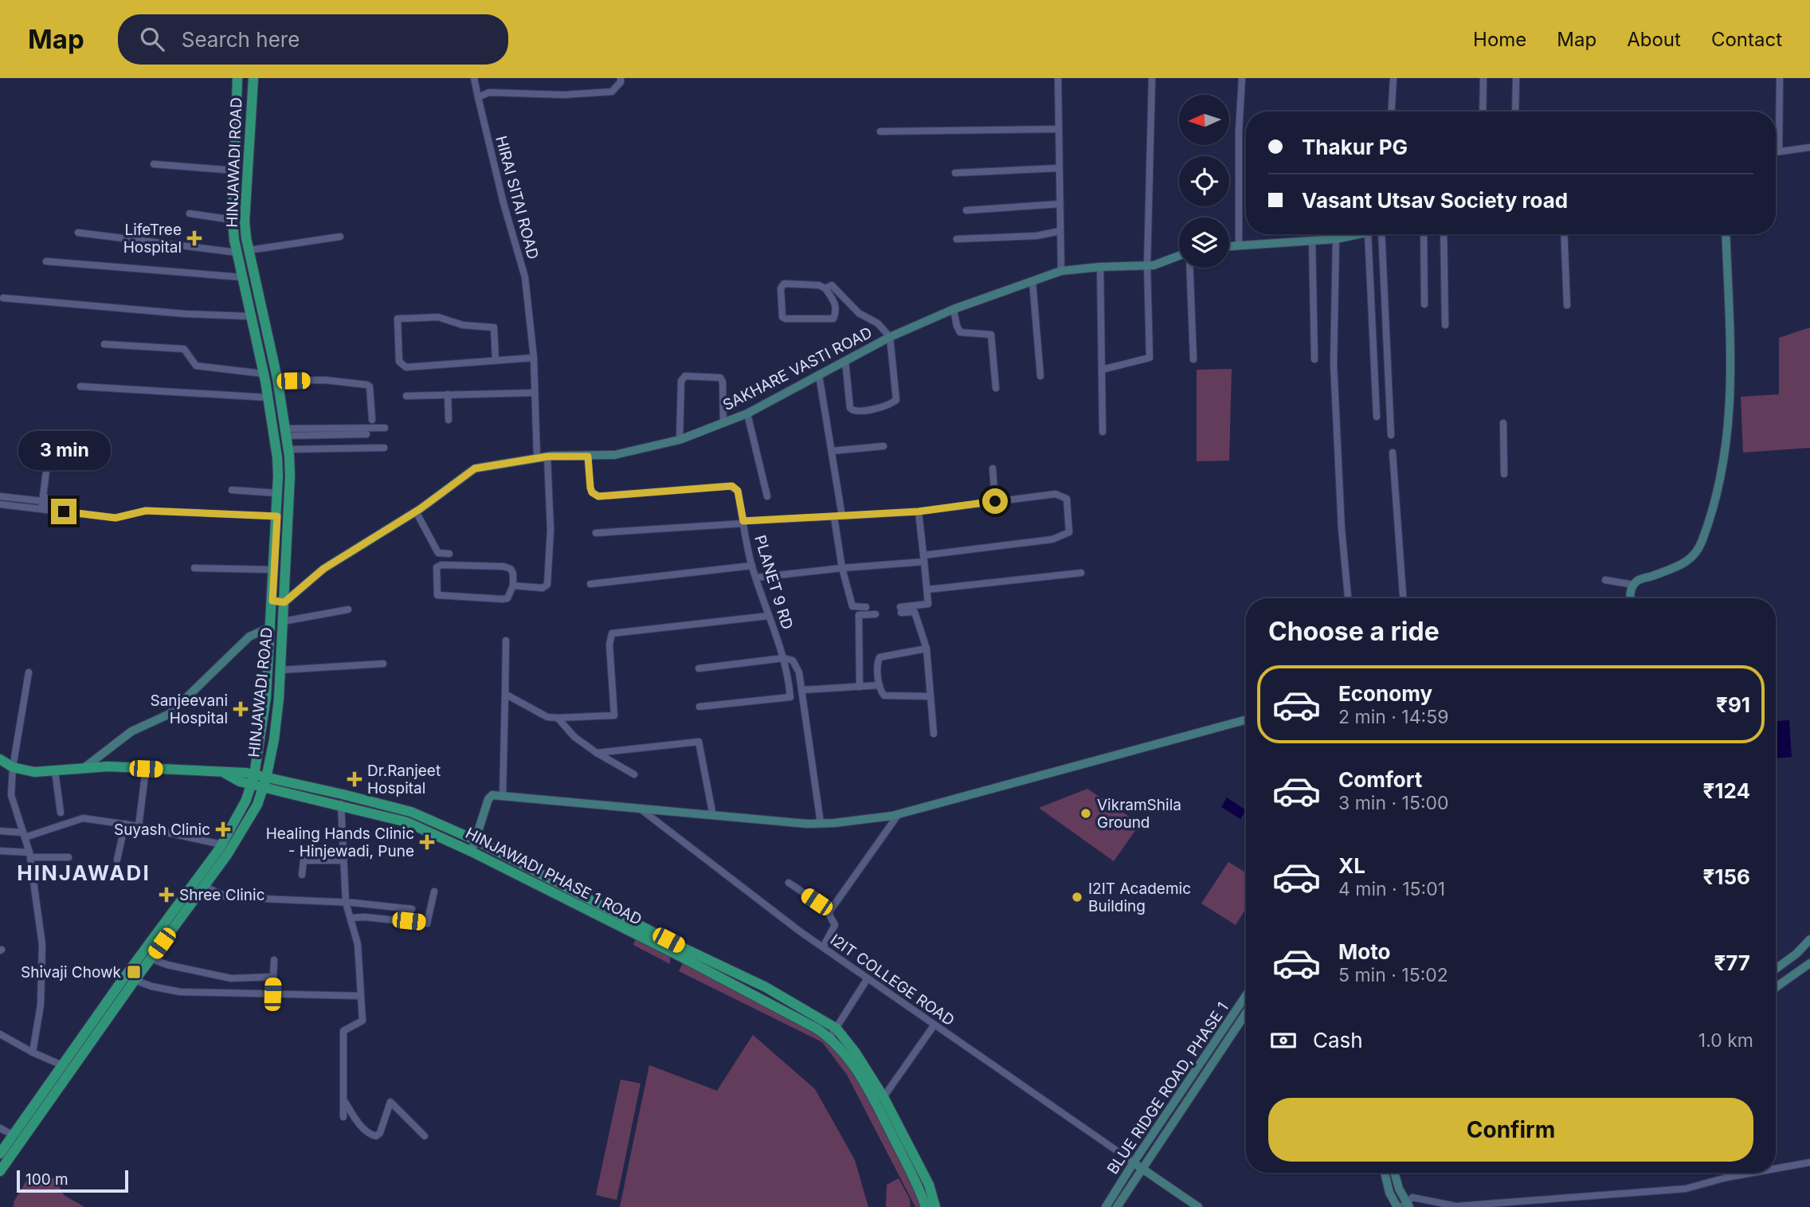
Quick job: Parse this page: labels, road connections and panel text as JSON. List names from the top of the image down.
{
  "streets": {
    "main road": ["HINJAWADI ROAD", "HINJAWADI PHASE 1 ROAD"],
    "street": [
      "HIRAI SITAI ROAD",
      "SAKHARE VASTI ROAD",
      "PLANET 9 RD",
      "I2IT COLLEGE ROAD",
      "BLUE RIDGE ROAD, PHASE 1"
    ]
  },
  "crossings": [
    ["HINJAWADI ROAD", "SAKHARE VASTI ROAD"],
    ["HINJAWADI ROAD", "HINJAWADI PHASE 1 ROAD"],
    ["HIRAI SITAI ROAD", "SAKHARE VASTI ROAD"],
    ["SAKHARE VASTI ROAD", "PLANET 9 RD"],
    ["I2IT COLLEGE ROAD", "BLUE RIDGE ROAD, PHASE 1"]
  ],
  "districts": ["HINJAWADI"],
  "places": {
    "health": [
      "LifeTree Hospital",
      "Sanjeevani Hospital",
      "Dr.Ranjeet Hospital",
      "Suyash Clinic",
      "Healing Hands Clinic - Hinjewadi, Pune",
      "Shree Clinic"
    ],
    "other": ["VikramShila Ground", "I2IT Academic Building"],
    "transit": ["Shivaji Chowk"]
  },
  "scale_bar": "100 m",
  "north": "left",
  "page": {
    "header": "Map",
    "search": "Search here",
    "nav": [
      "Home",
      "Map",
      "About",
      "Contact"
    ],
    "banner": ["Thakur PG", "Vasant Utsav Society road"],
    "bubble": "3 min",
    "heading": "Choose a ride",
    "list": [
      {
        "name": "Economy",
        "note": "2 min · 14:59",
        "value": "₹91"
      },
      {
        "name": "Comfort",
        "note": "3 min · 15:00",
        "value": "₹124"
      },
      {
        "name": "XL",
        "note": "4 min · 15:01",
        "value": "₹156"
      },
      {
        "name": "Moto",
        "note": "5 min · 15:02",
        "value": "₹77"
      }
    ],
    "pay": ["Cash", "1.0 km"],
    "buttons": "Confirm",
    "scale": "100 m"
  }
}
